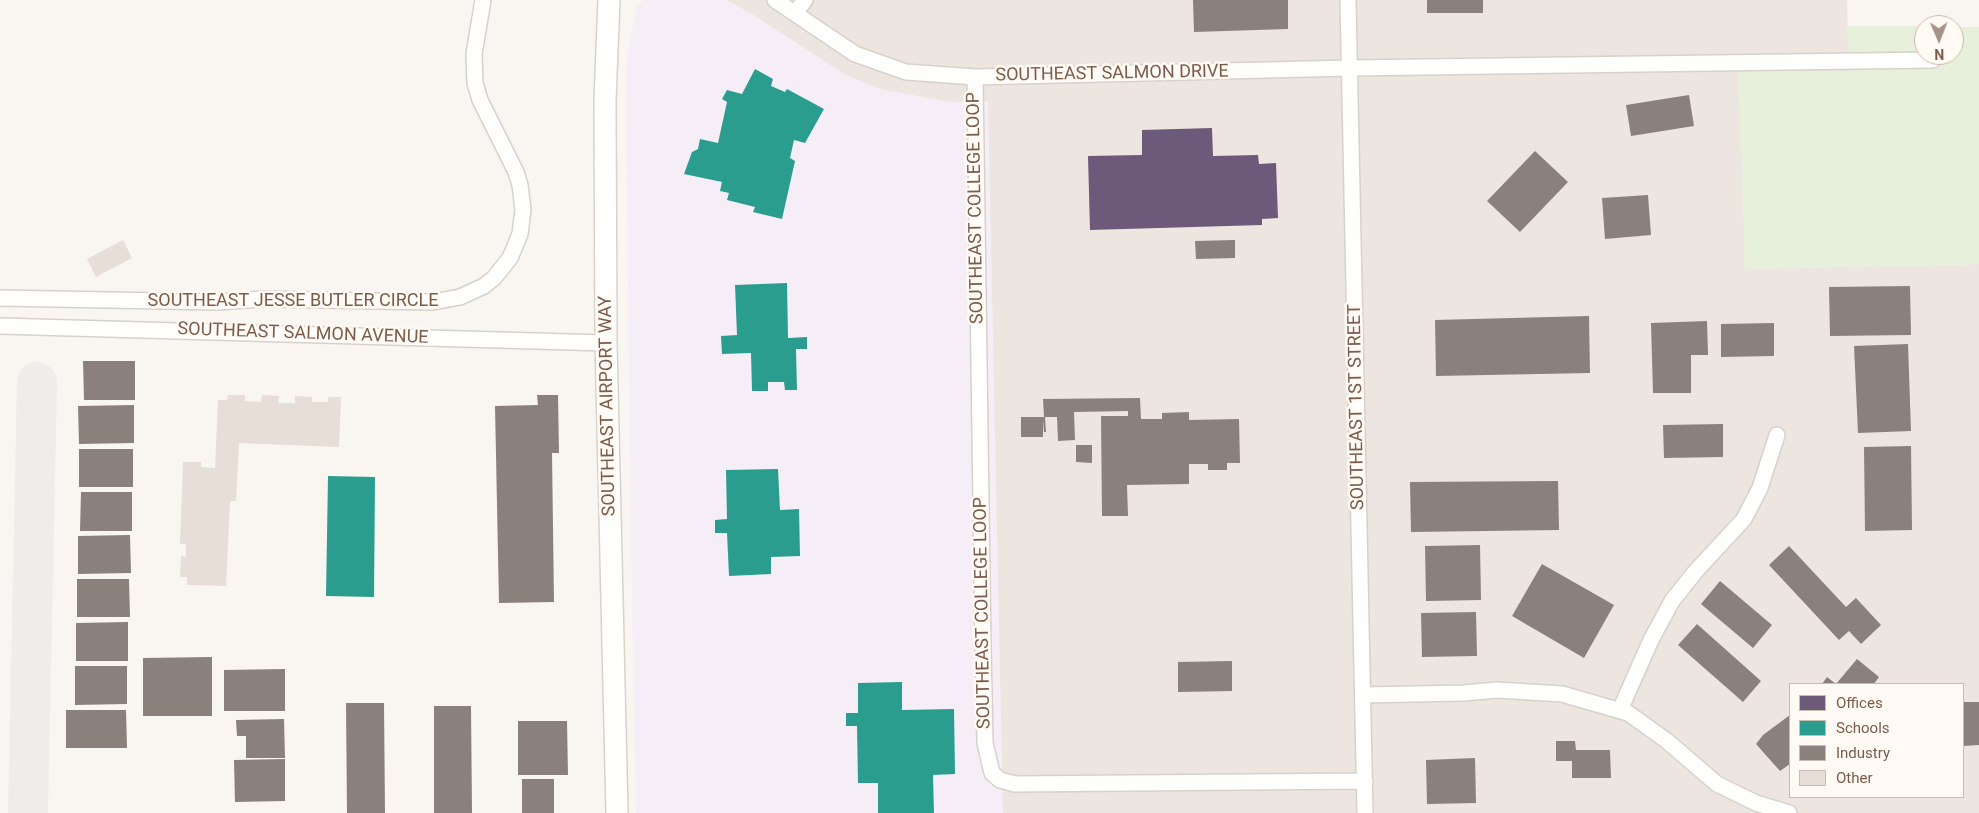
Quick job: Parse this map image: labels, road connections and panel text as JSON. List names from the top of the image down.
{
  "streets": {
    "main road": ["SOUTHEAST AIRPORT WAY"],
    "street": [
      "SOUTHEAST SALMON DRIVE",
      "SOUTHEAST COLLEGE LOOP",
      "SOUTHEAST JESSE BUTLER CIRCLE",
      "SOUTHEAST SALMON AVENUE",
      "SOUTHEAST 1ST STREET"
    ]
  },
  "crossings": [
    ["SOUTHEAST SALMON DRIVE", "SOUTHEAST COLLEGE LOOP"],
    ["SOUTHEAST SALMON DRIVE", "SOUTHEAST 1ST STREET"],
    ["SOUTHEAST COLLEGE LOOP", "SOUTHEAST 1ST STREET"],
    ["SOUTHEAST SALMON AVENUE", "SOUTHEAST AIRPORT WAY"]
  ],
  "legend": [
    "Offices",
    "Schools",
    "Industry",
    "Other"
  ],
  "north": "bottom"
}
